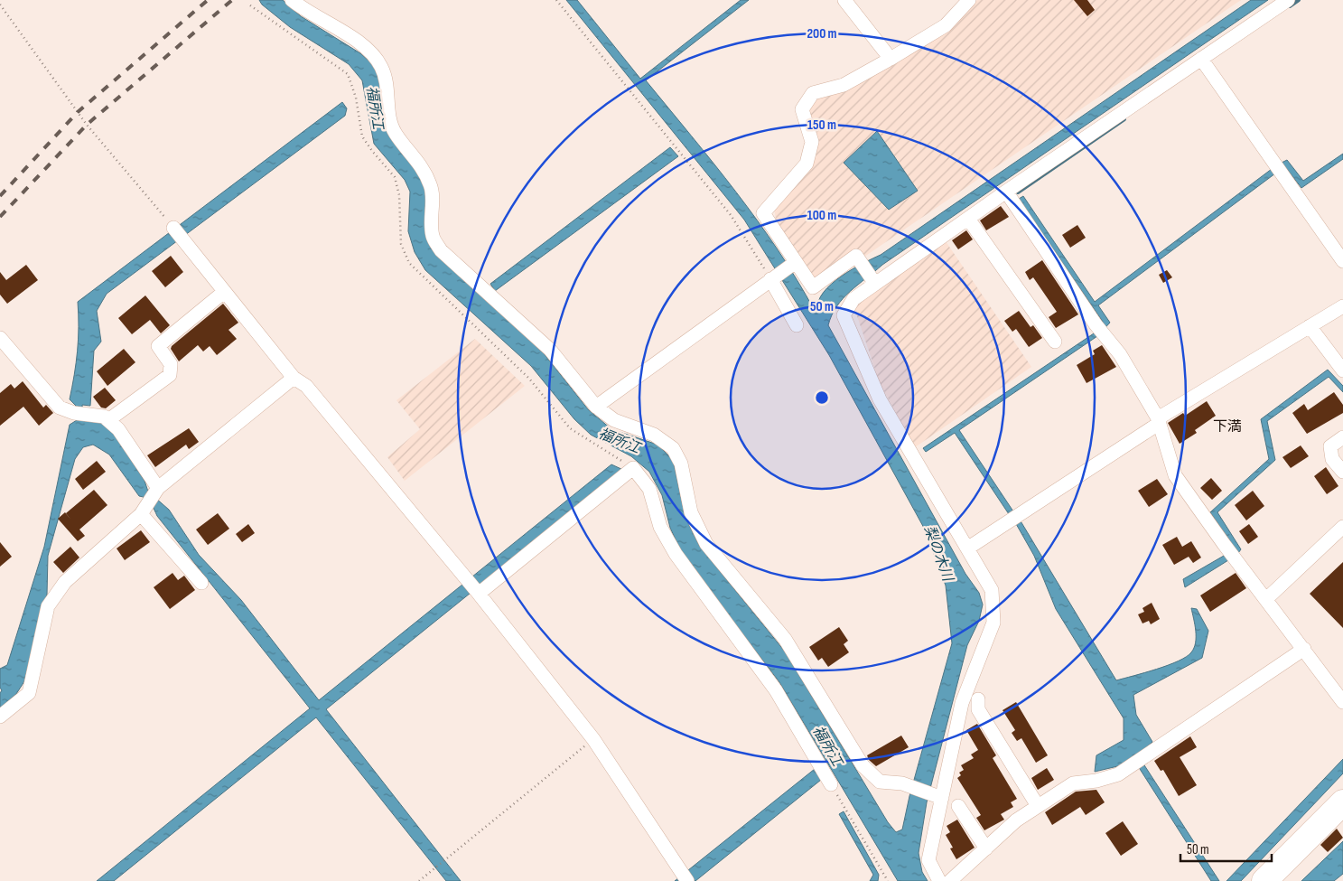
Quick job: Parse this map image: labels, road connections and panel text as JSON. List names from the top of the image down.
{
  "districts": ["下満"],
  "water": ["福所江", "梨の木川"],
  "scale_bar": "50 m",
  "rings": [
    "200 m",
    "150 m",
    "100 m",
    "50 m"
  ]
}
